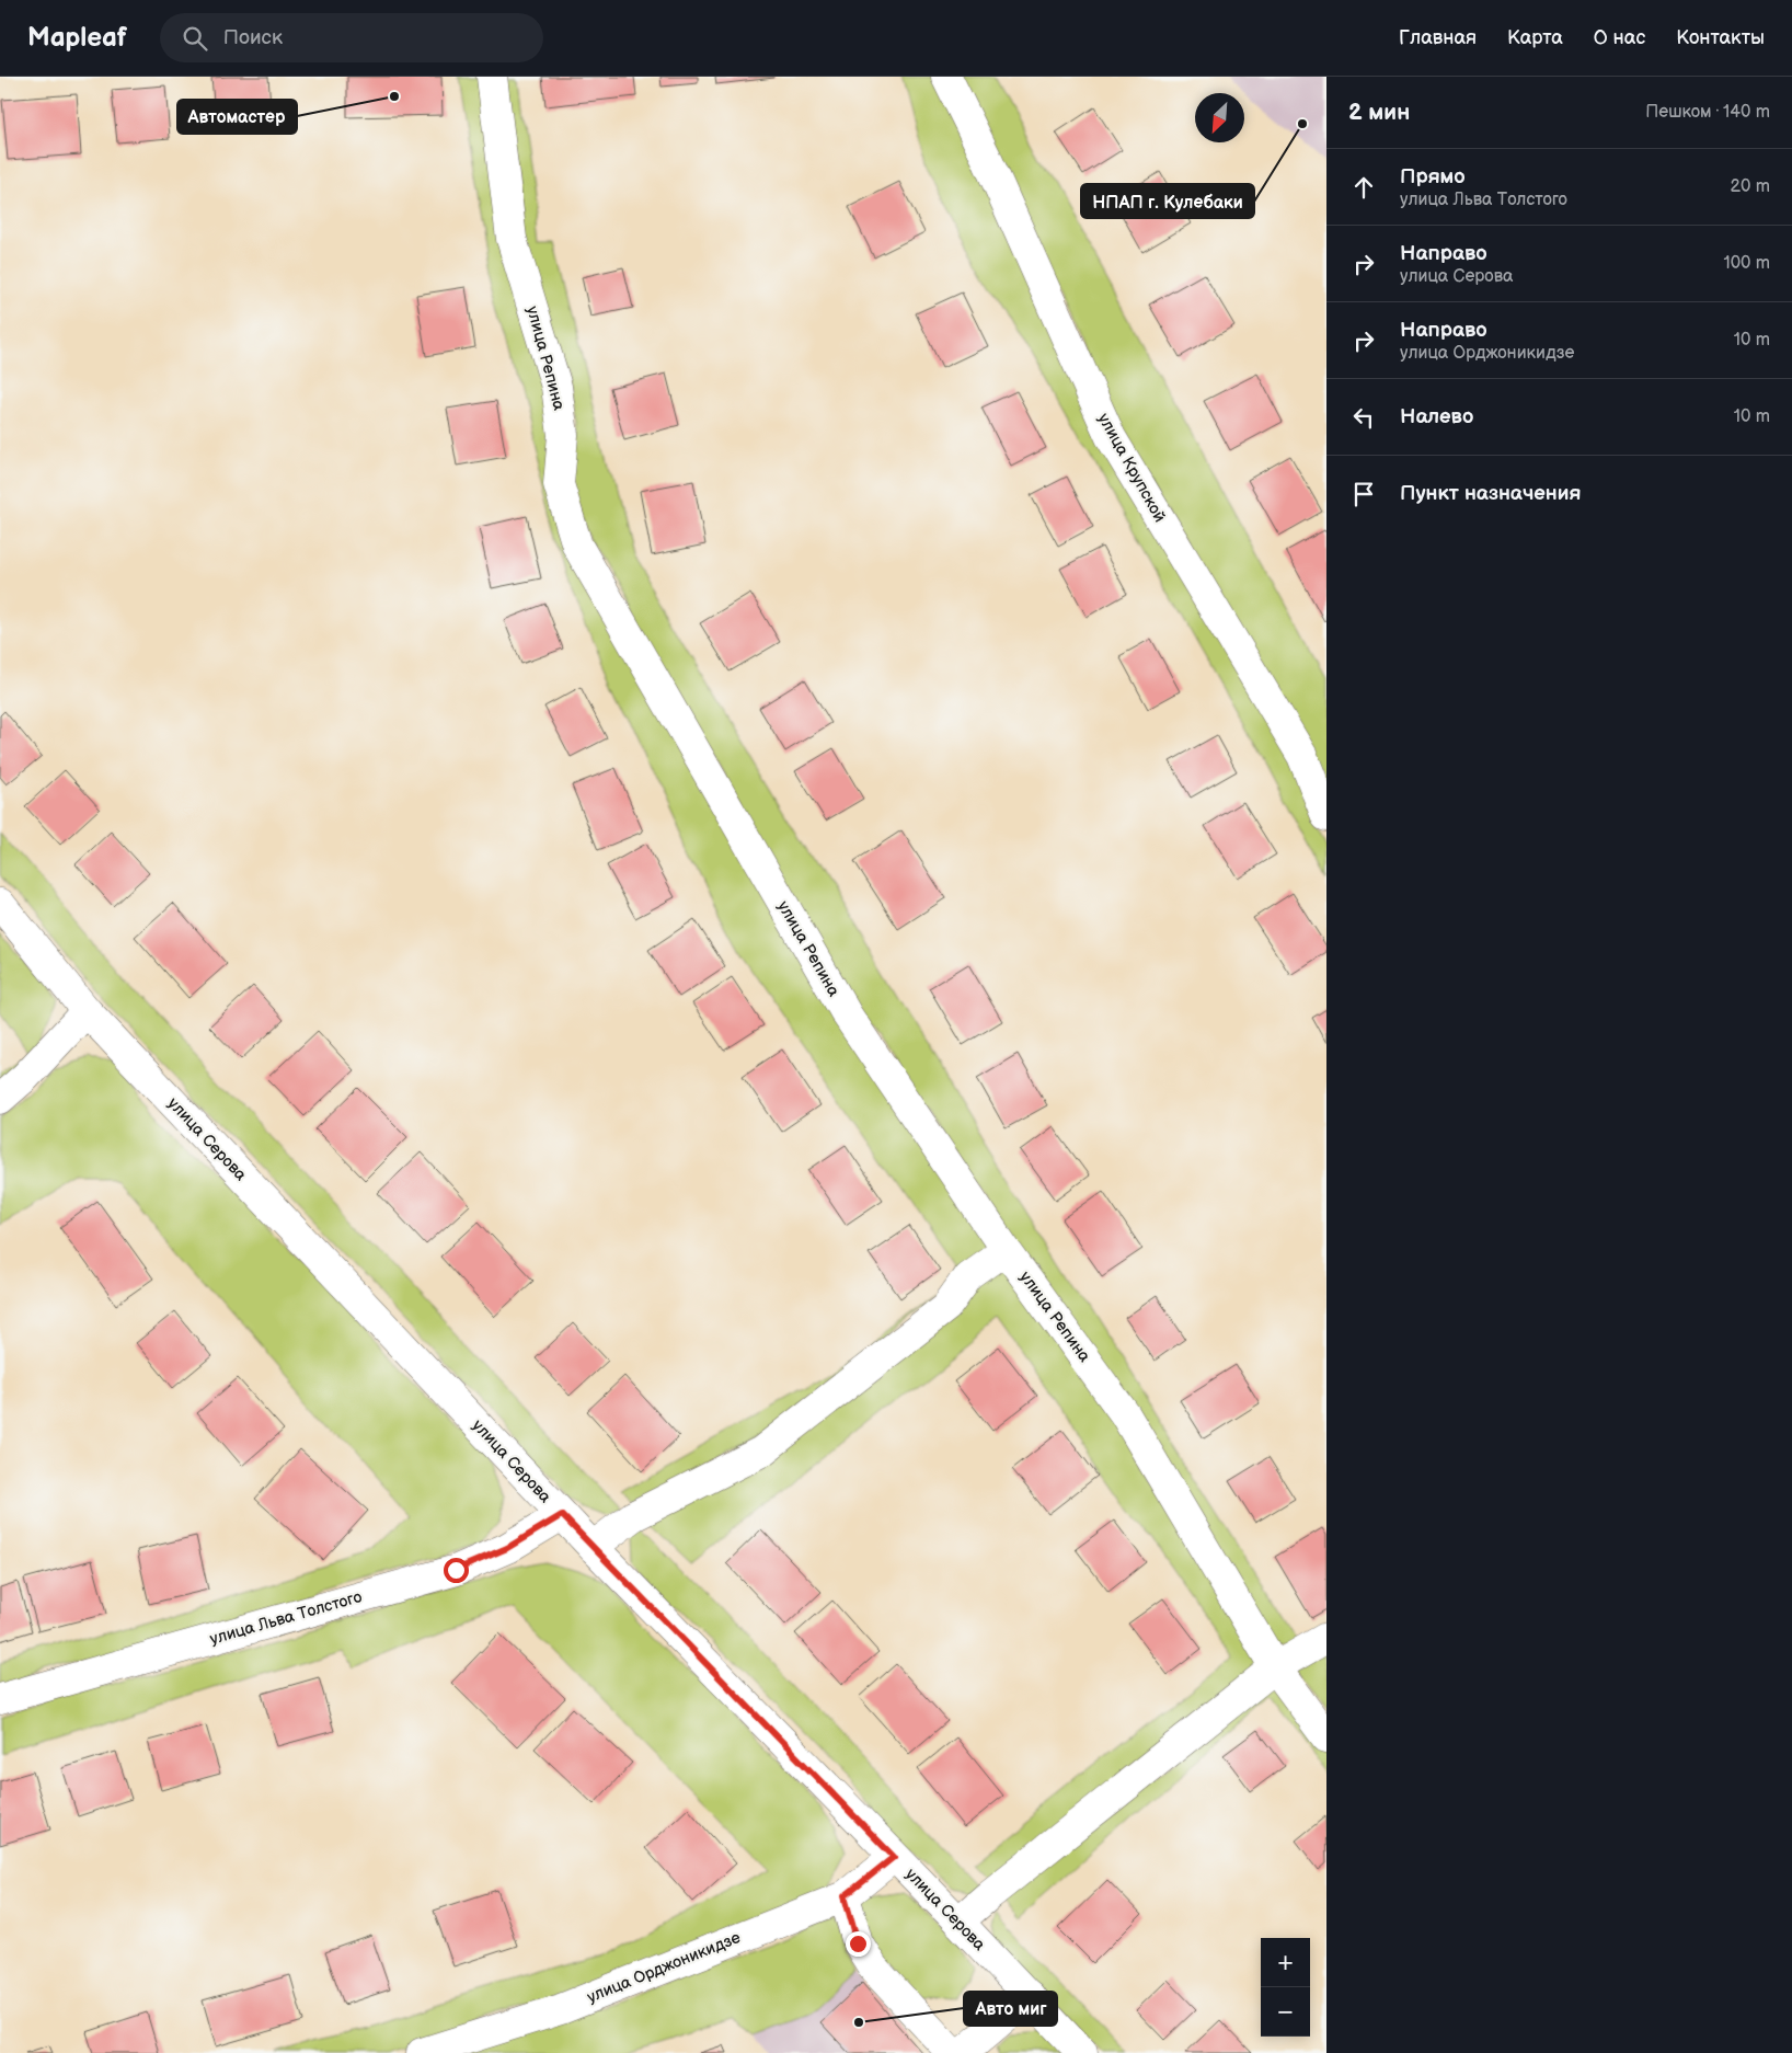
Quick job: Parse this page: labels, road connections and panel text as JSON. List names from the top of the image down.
{
  "streets": {
    "street": [
      "улица Репина",
      "улица Крупской",
      "улица Серова",
      "улица Льва Толстого",
      "улица Орджоникидзе"
    ]
  },
  "crossings": [
    ["улица Серова", "улица Льва Толстого"],
    ["улица Серова", "улица Орджоникидзе"]
  ],
  "places": ["Автомастер", "НПАП г. Кулебаки", "Авто миг"],
  "north": "bottom left",
  "page": {
    "header": "Mapleaf",
    "search": "Поиск",
    "nav": [
      "Главная",
      "Карта",
      "О нас",
      "Контакты"
    ],
    "heading": ["2 мин", "Пешком · 140 m"],
    "list": [
      ["Прямо", "улица Льва Толстого", "20 m"],
      ["Направо", "улица Серова", "100 m"],
      ["Направо", "улица Орджоникидзе", "10 m"],
      ["Налево", "10 m"],
      "Пункт назначения"
    ],
    "map_buttons": ["+", "−"]
  }
}
